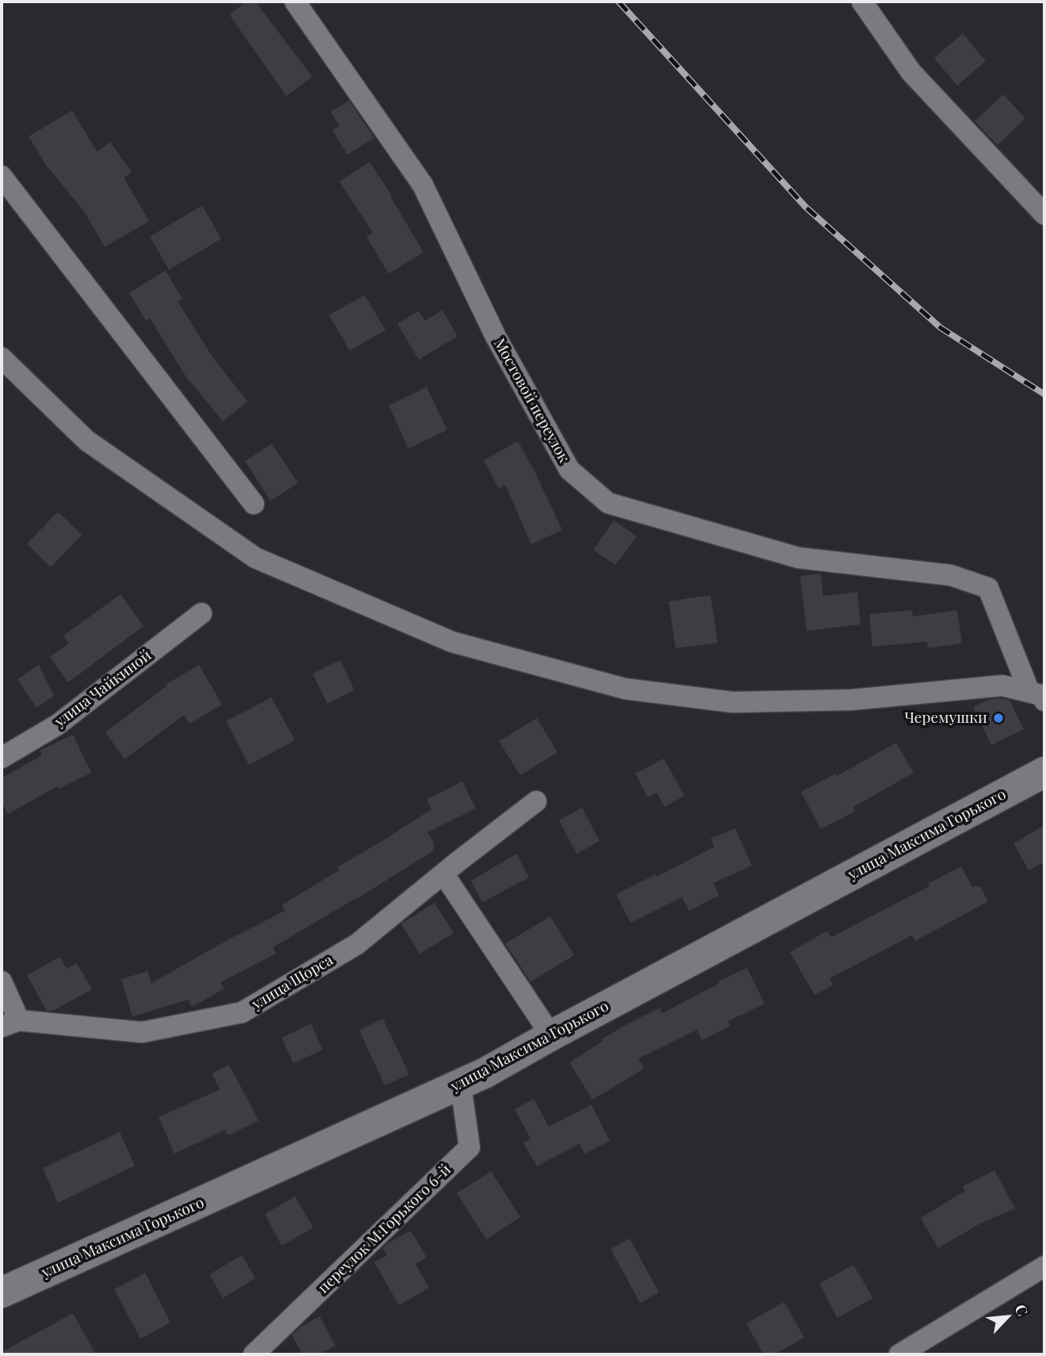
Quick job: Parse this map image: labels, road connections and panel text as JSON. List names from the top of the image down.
{
  "streets": {
    "street": [
      "Мостовой переулок",
      "улица Чайкиной",
      "улица Максима Горького",
      "улица Щорса",
      "переулок М.Горького 6-й"
    ]
  },
  "crossings": [
    ["улица Максима Горького", "переулок М.Горького 6-й"]
  ],
  "places": ["Черемушки"],
  "north": "top right"
}
